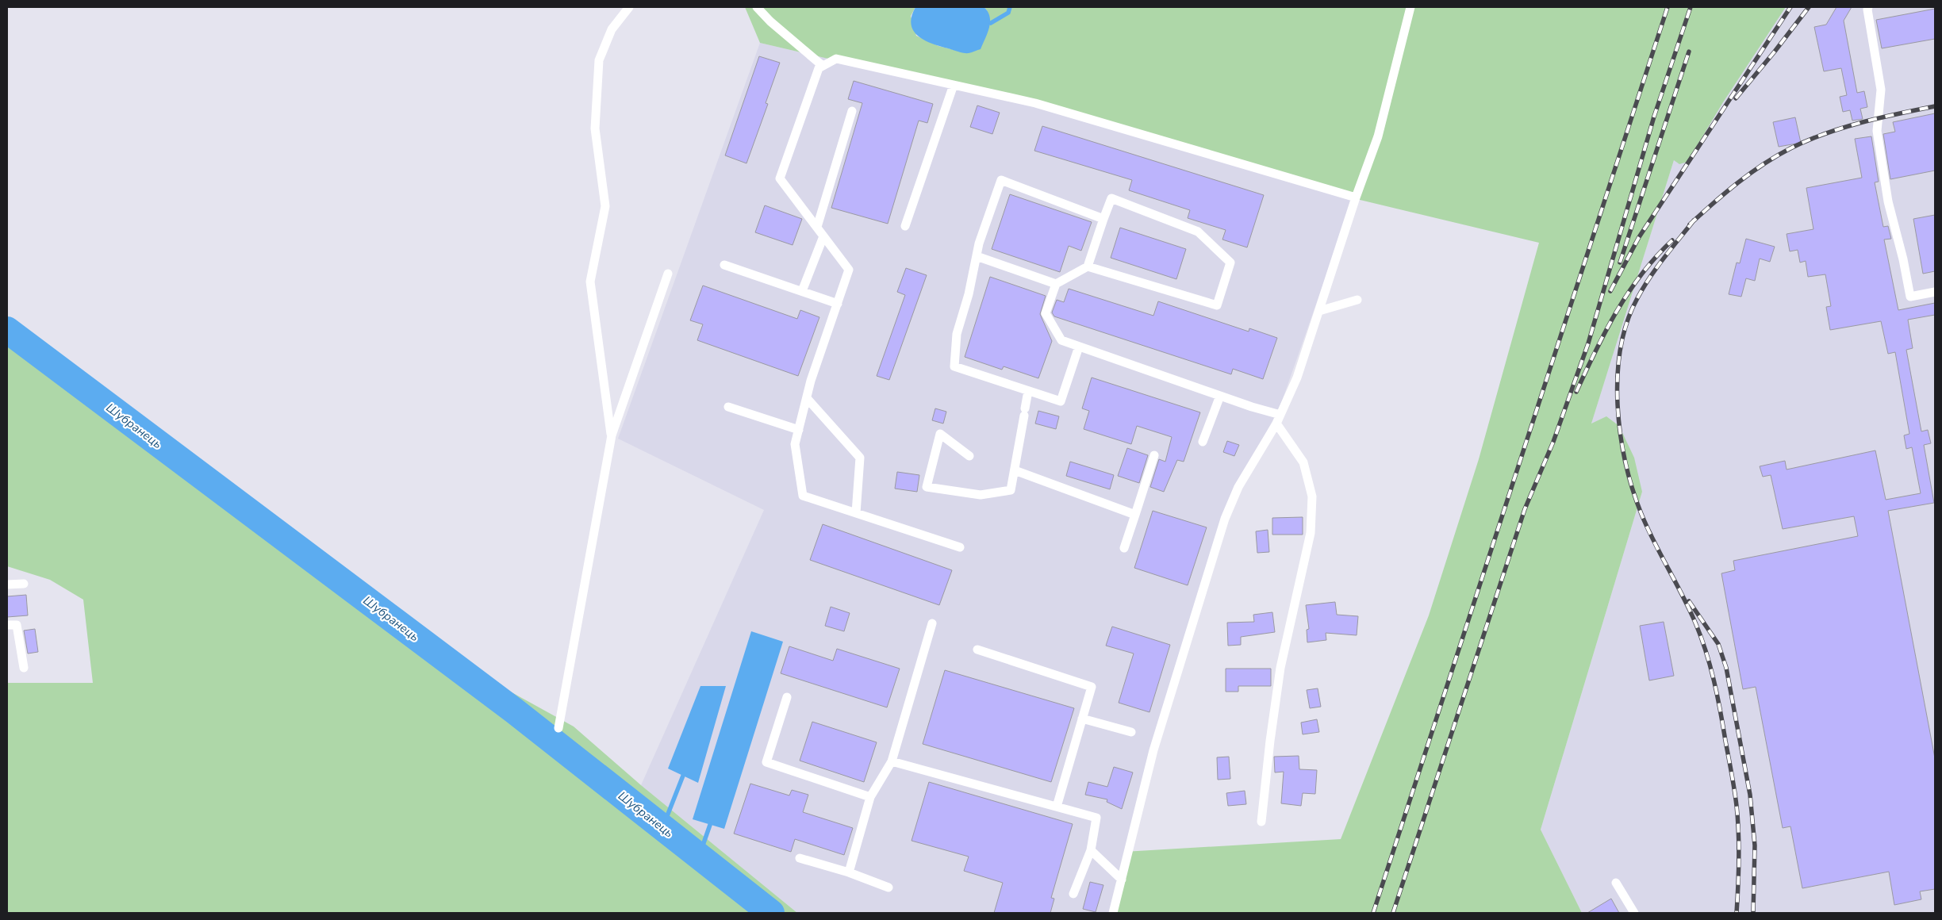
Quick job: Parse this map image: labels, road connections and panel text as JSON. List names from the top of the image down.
{
  "water": ["Шубранець"]
}
